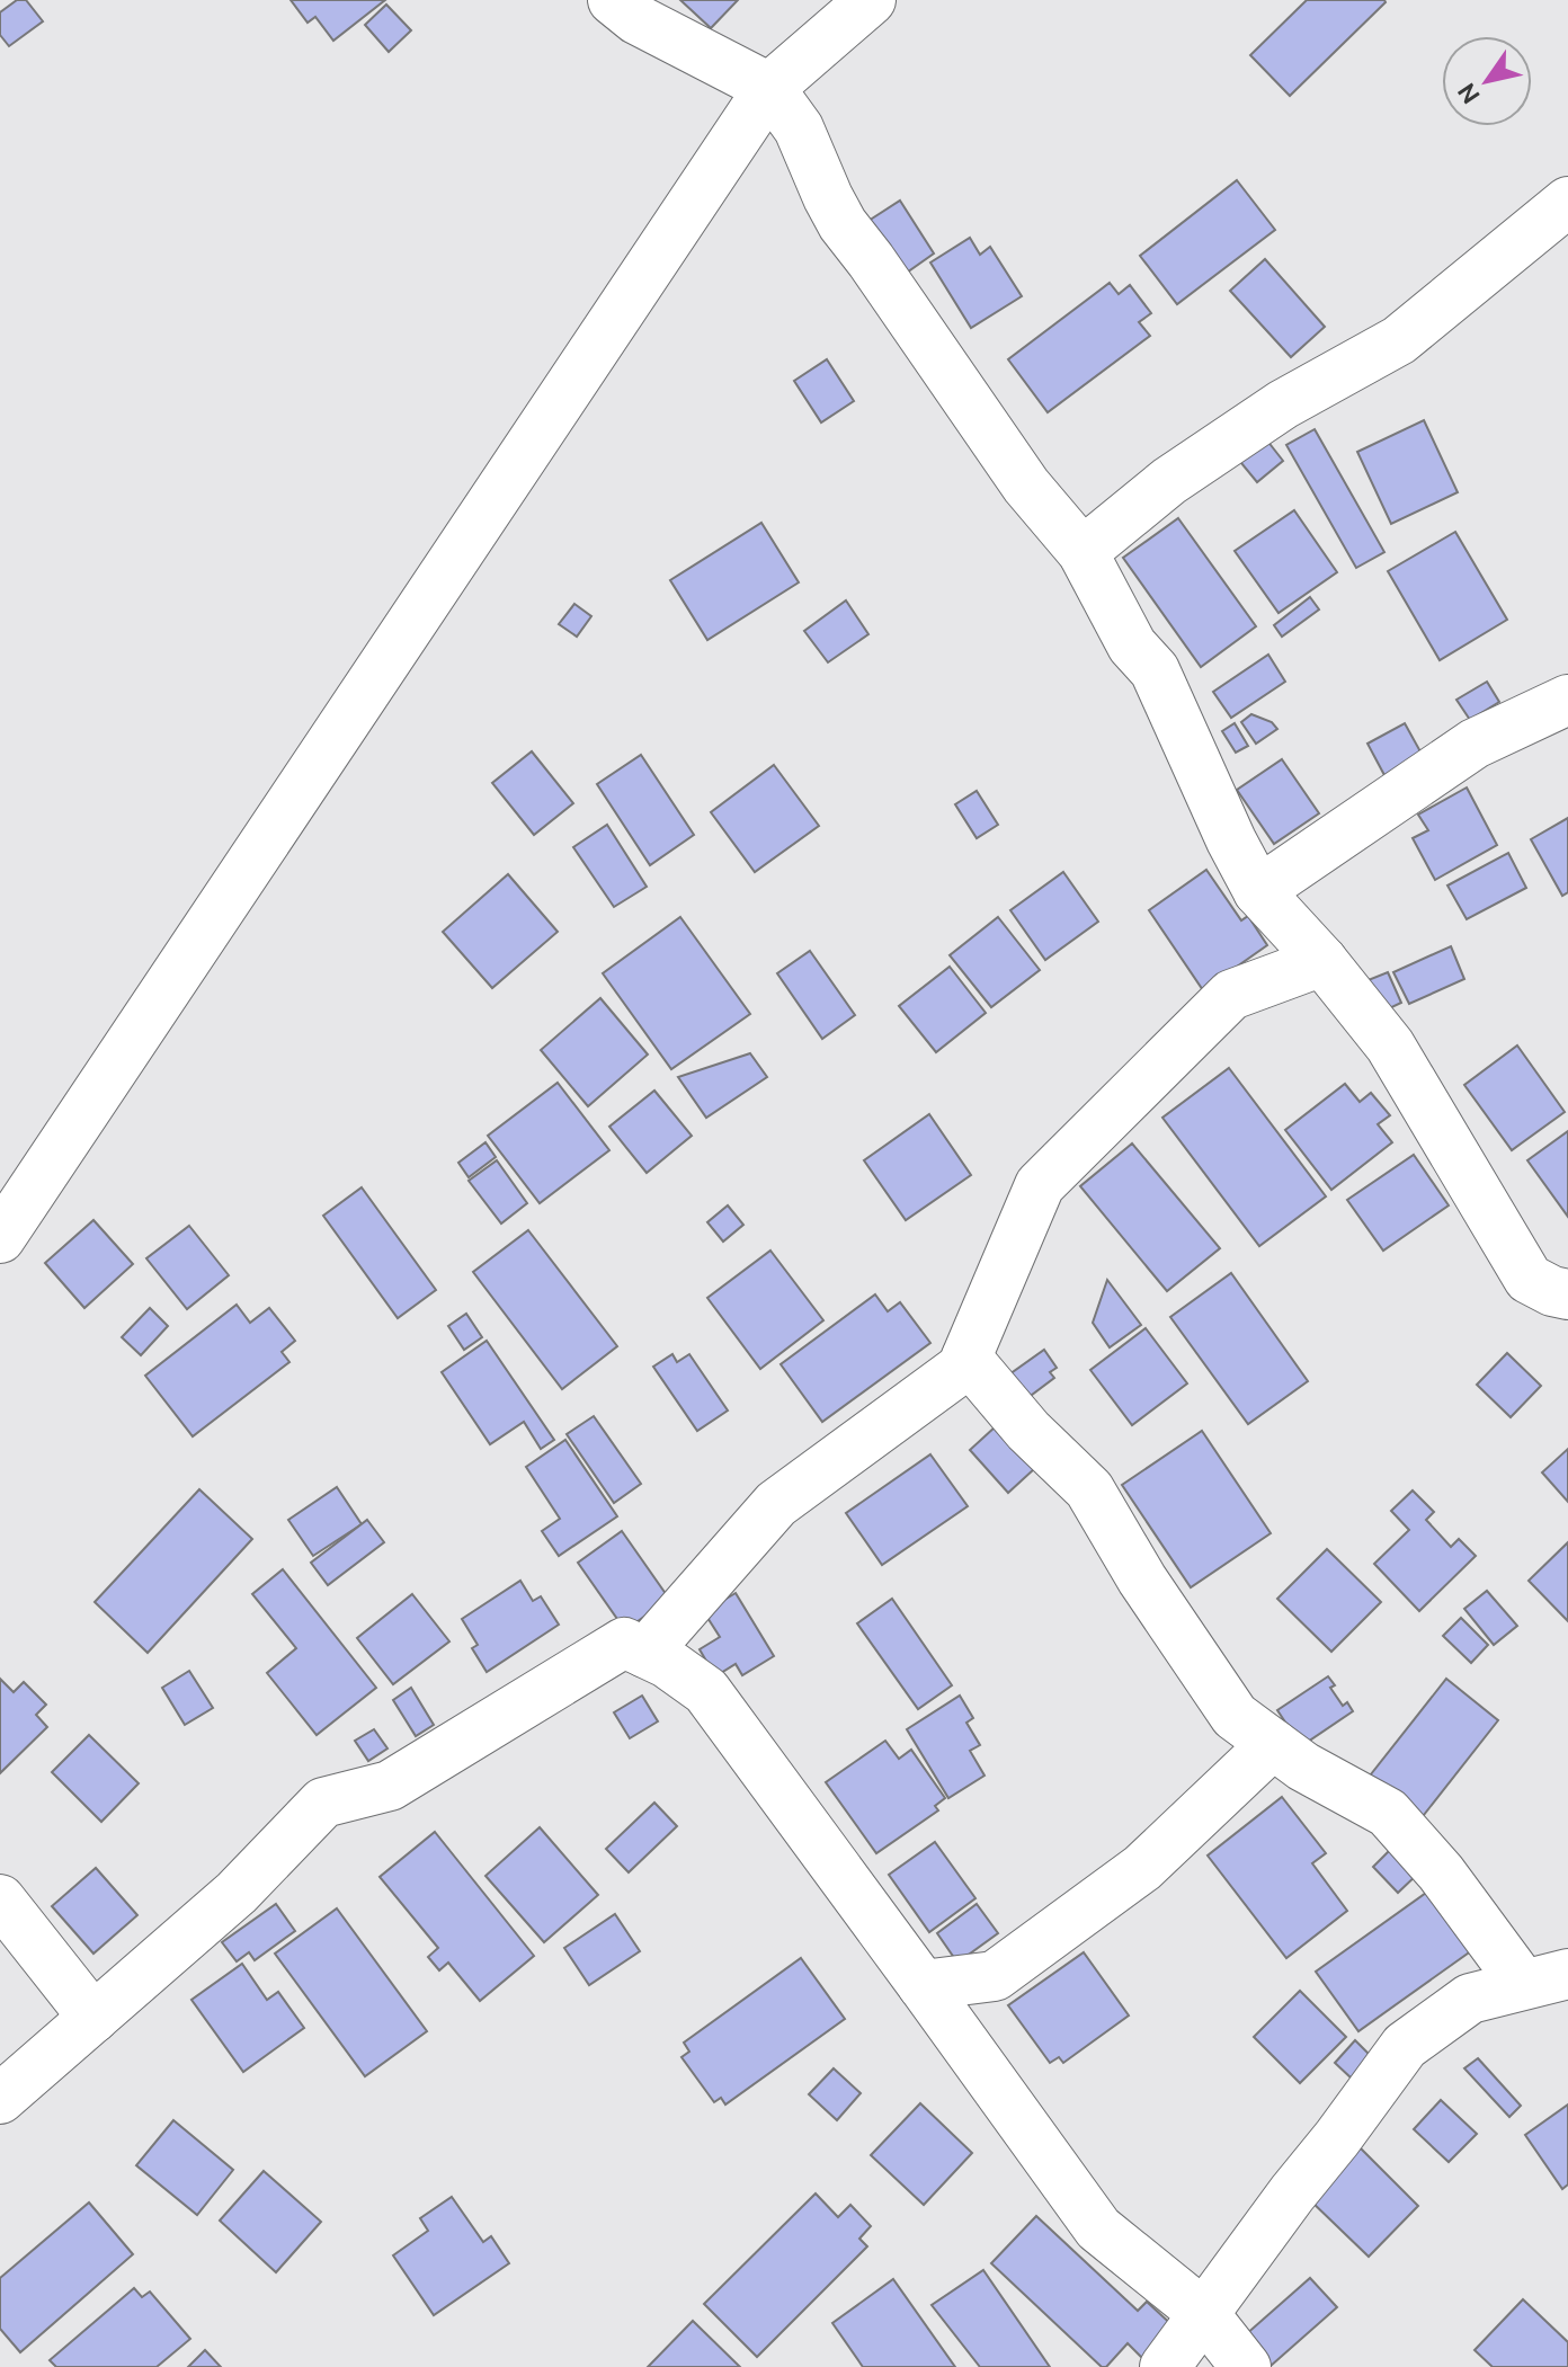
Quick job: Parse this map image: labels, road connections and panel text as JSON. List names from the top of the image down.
{
  "north": "bottom left"
}
